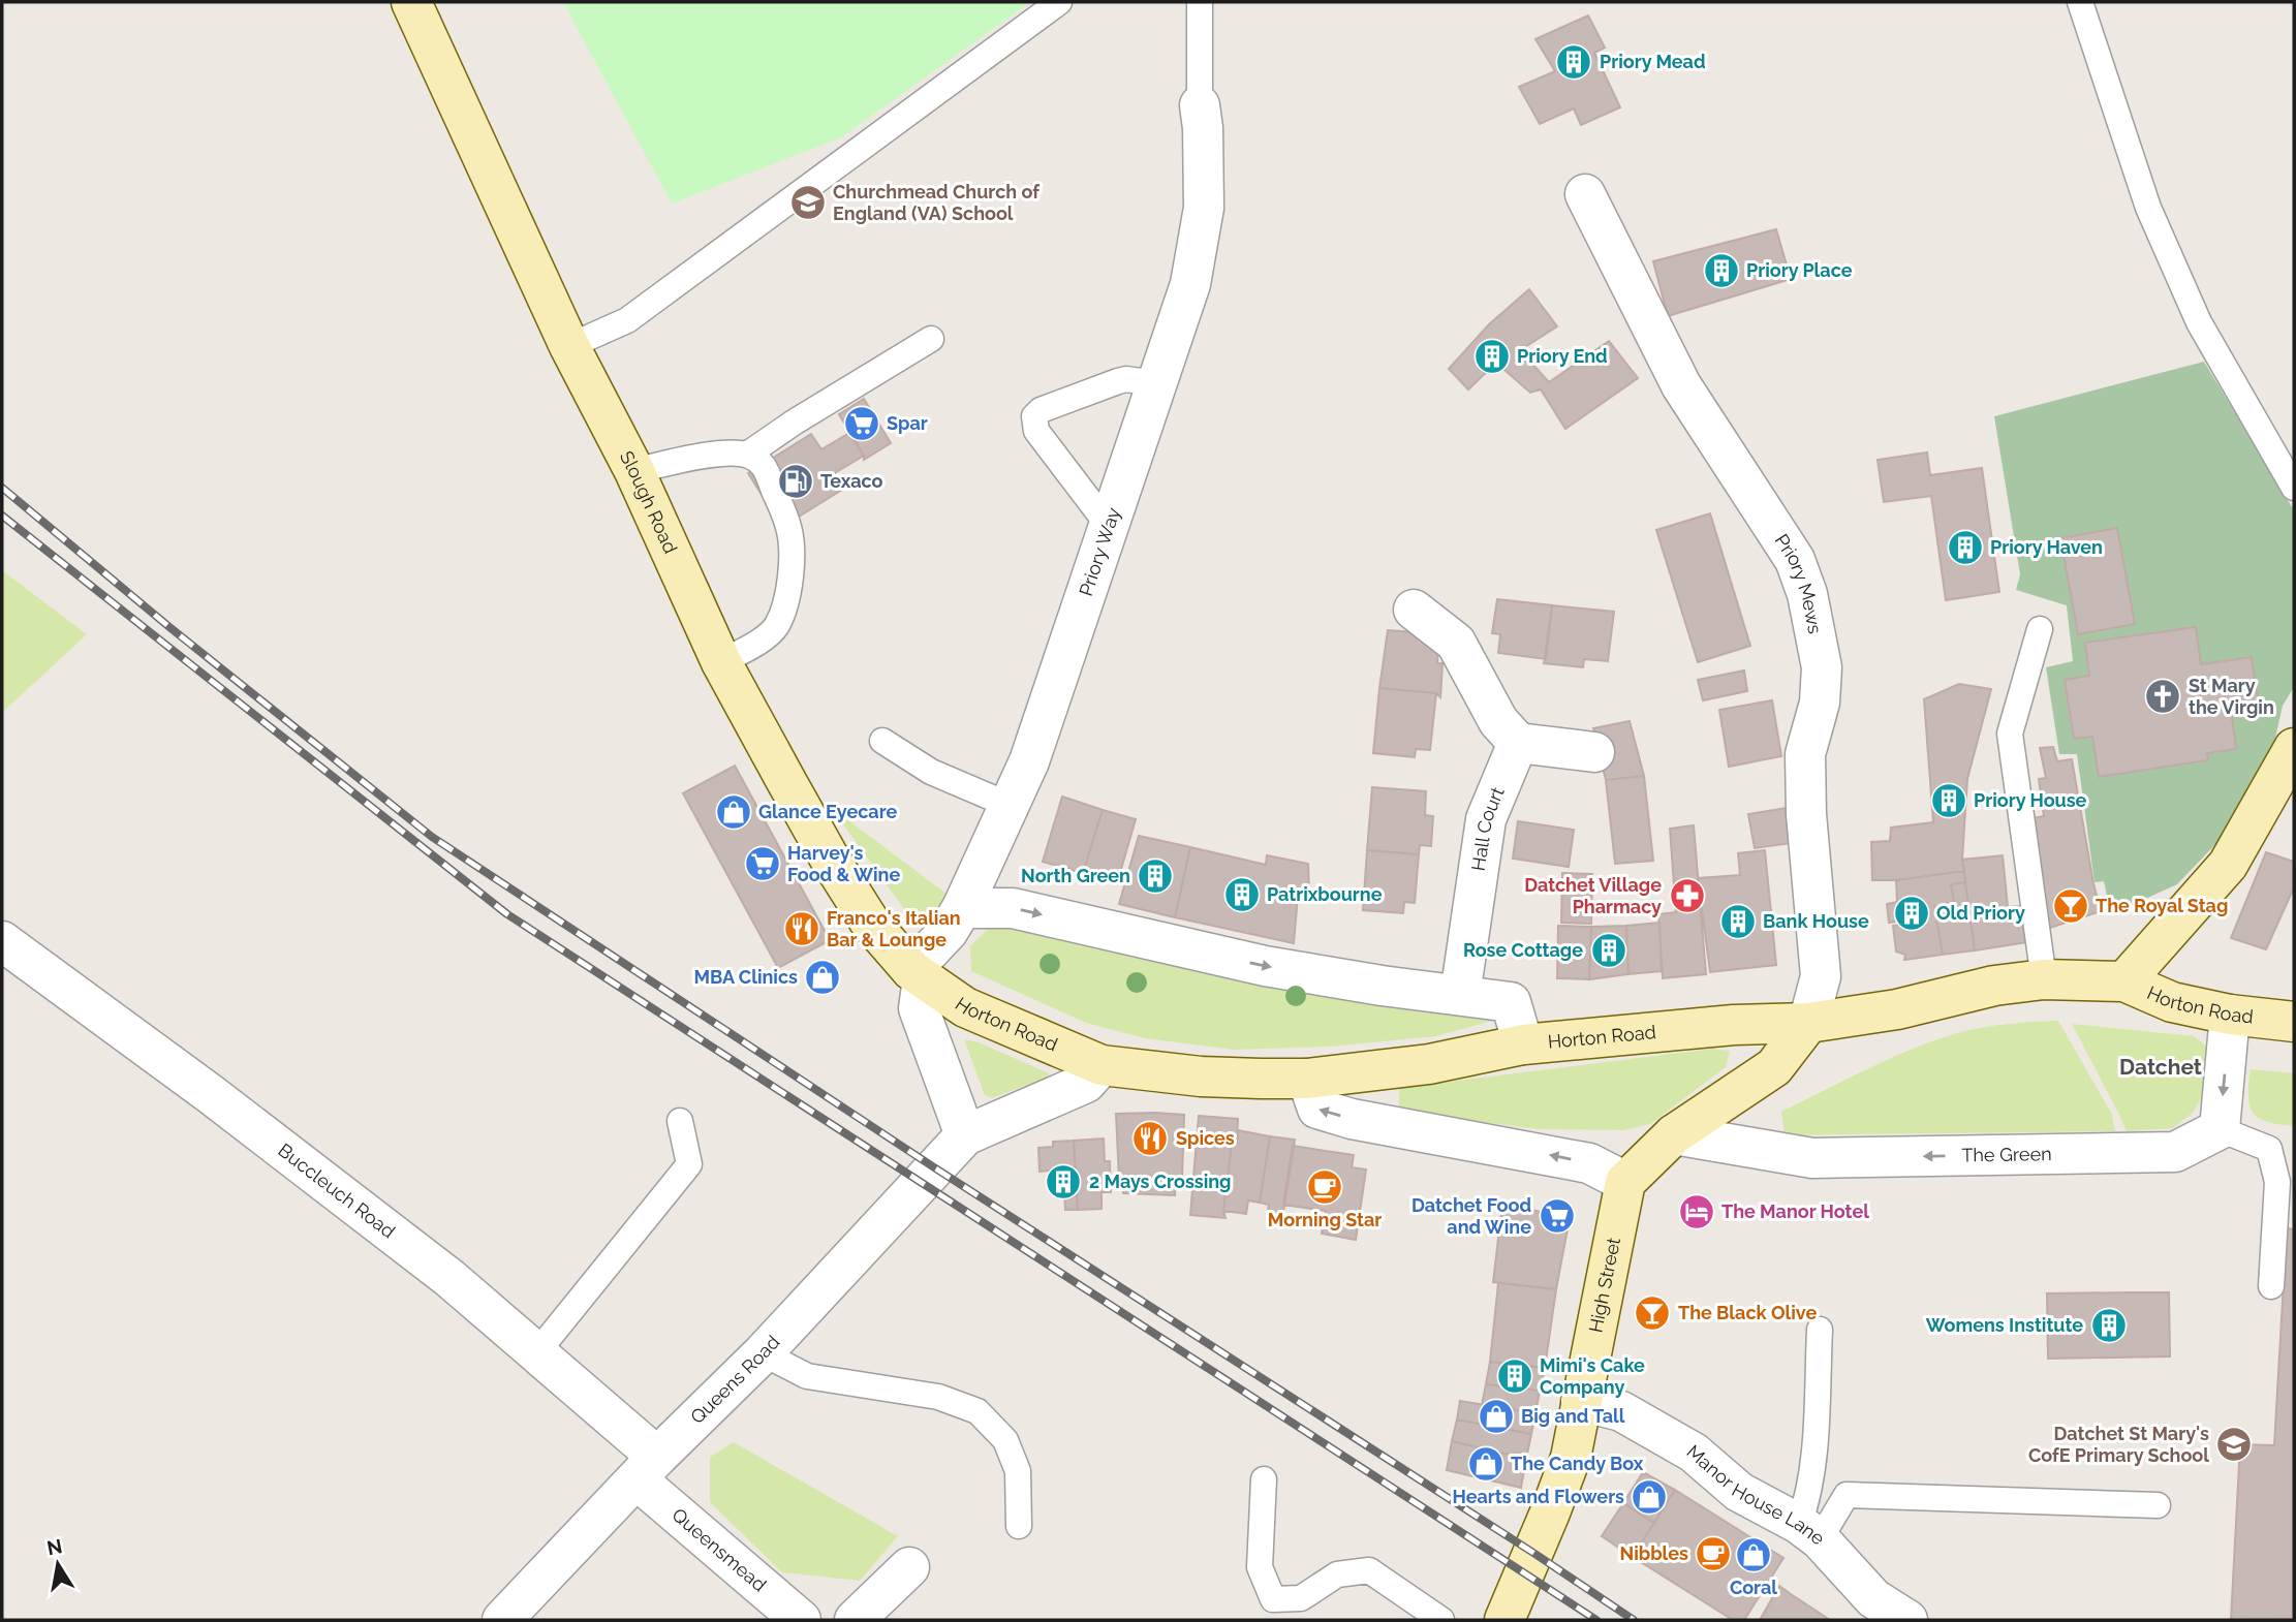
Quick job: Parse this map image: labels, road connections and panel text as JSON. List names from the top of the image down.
{
  "streets": {
    "main road": ["Slough Road", "Horton Road", "High Street"],
    "street": [
      "Priory Way",
      "Priory Mews",
      "Hall Court",
      "The Green",
      "Buccleuch Road",
      "Queens Road",
      "Manor House Lane",
      "Queensmead"
    ]
  },
  "crossings": [
    ["Slough Road", "Priory Way"],
    ["Slough Road", "Horton Road"],
    ["Priory Way", "Horton Road"],
    ["Priory Mews", "Horton Road"],
    ["Horton Road", "Queens Road"],
    ["Buccleuch Road", "Queens Road"],
    ["Buccleuch Road", "Queensmead"],
    ["High Street", "Manor House Lane"],
    ["Queens Road", "Queensmead"]
  ],
  "one_way": ["The Green"],
  "districts": ["Datchet"],
  "places": {
    "building": [
      "Priory Mead",
      "Priory Place",
      "Priory End",
      "Priory Haven",
      "Priory House",
      "North Green",
      "Patrixbourne",
      "Old Priory",
      "Bank House",
      "Rose Cottage",
      "2 Mays Crossing",
      "Womens Institute",
      "Mimi's Cake Company"
    ],
    "school or university": ["Churchmead Church of England (VA) School", "Datchet St Mary's CofE Primary School"],
    "supermarket": ["Spar", "Harvey's Food & Wine", "Datchet Food and Wine"],
    "fuel station": ["Texaco"],
    "church": ["St Mary the Virgin"],
    "shop": [
      "Glance Eyecare",
      "MBA Clinics",
      "Big and Tall",
      "The Candy Box",
      "Hearts and Flowers",
      "Coral"
    ],
    "pharmacy": ["Datchet Village Pharmacy"],
    "bar": ["The Royal Stag", "The Black Olive"],
    "restaurant": ["Franco's Italian Bar & Lounge", "Spices"],
    "cafe": ["Morning Star", "Nibbles"],
    "hotel": ["The Manor Hotel"]
  },
  "north": "top"
}
